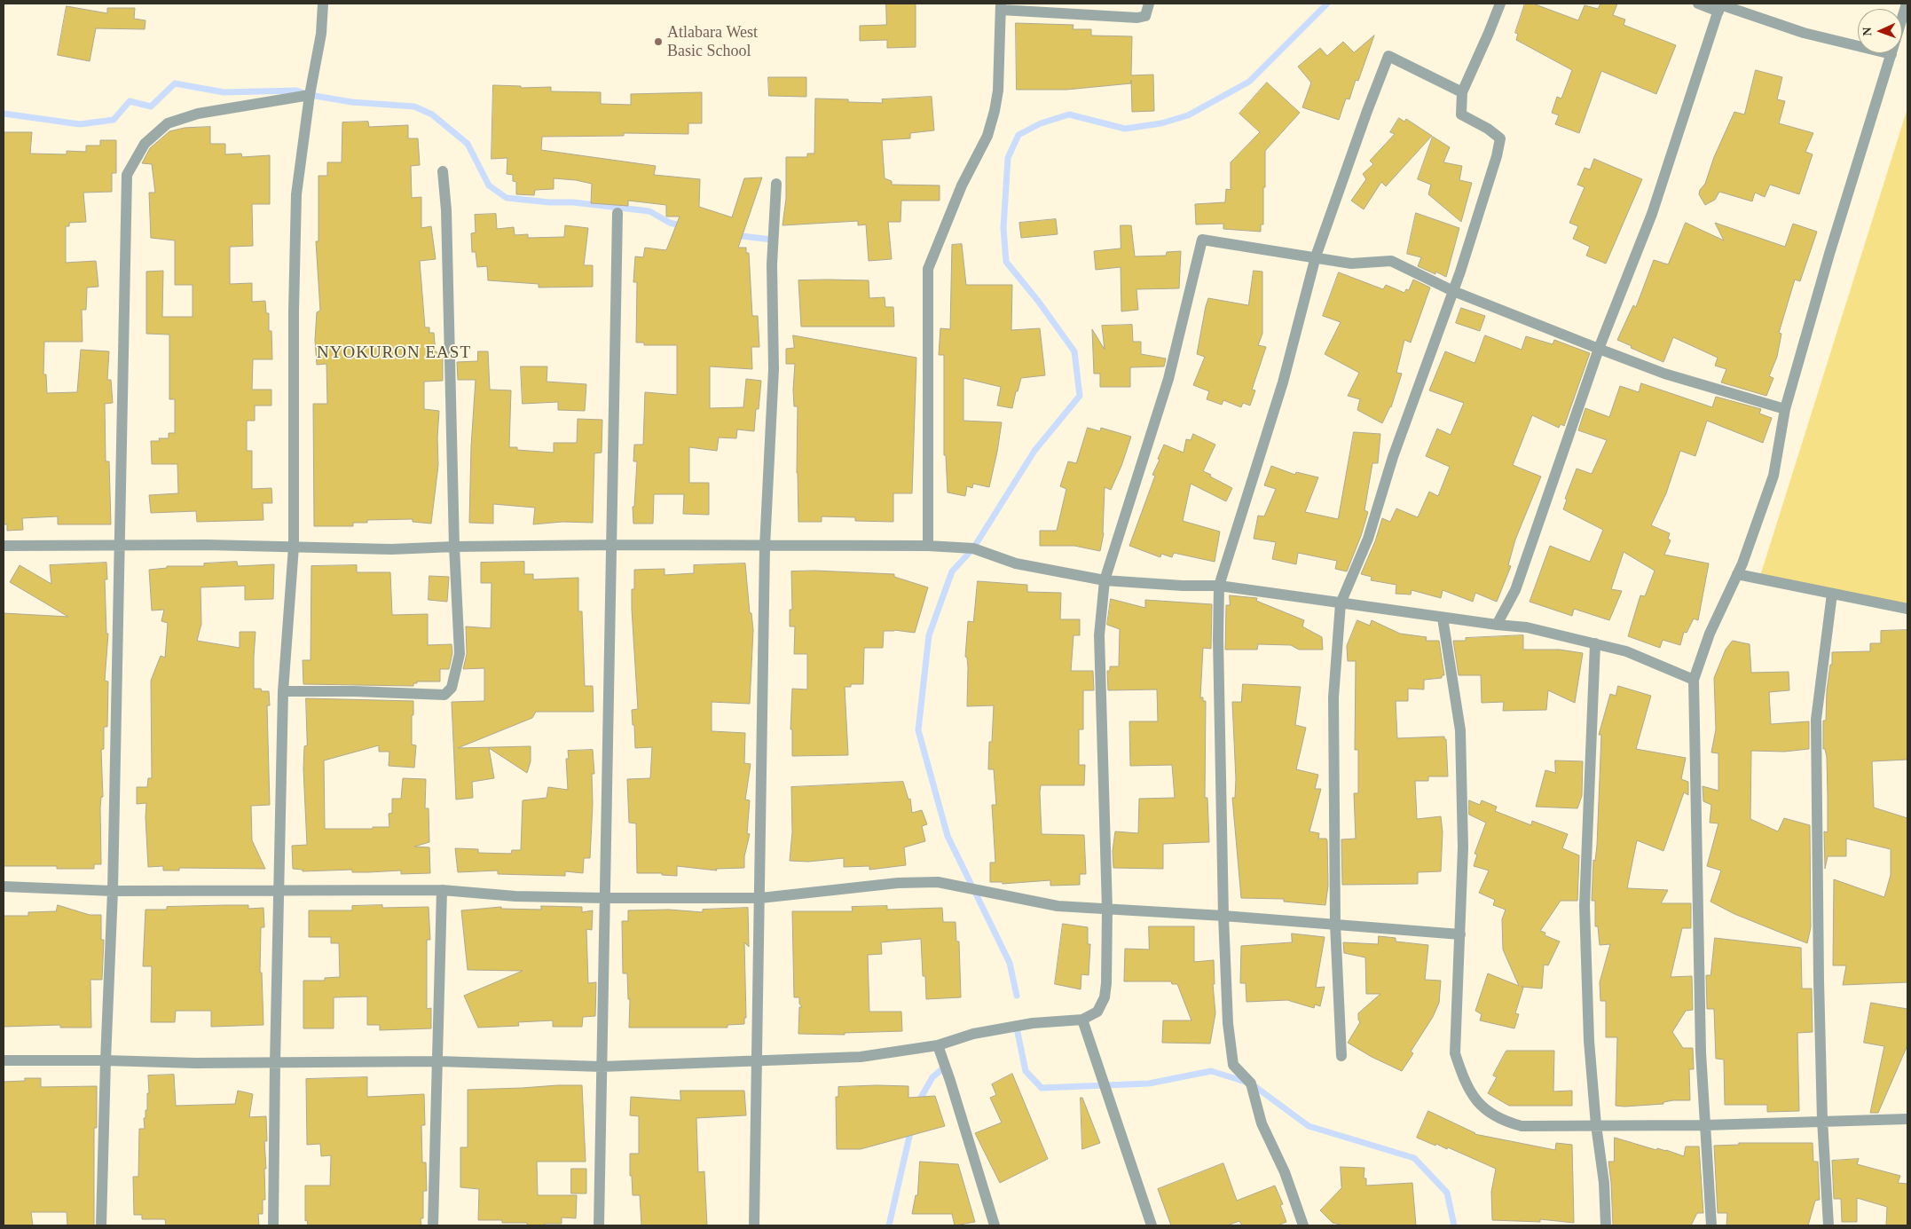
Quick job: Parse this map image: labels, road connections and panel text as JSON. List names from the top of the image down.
{
  "districts": ["NYOKURON EAST"],
  "places": ["Atlabara West Basic School"],
  "north": "left"
}
